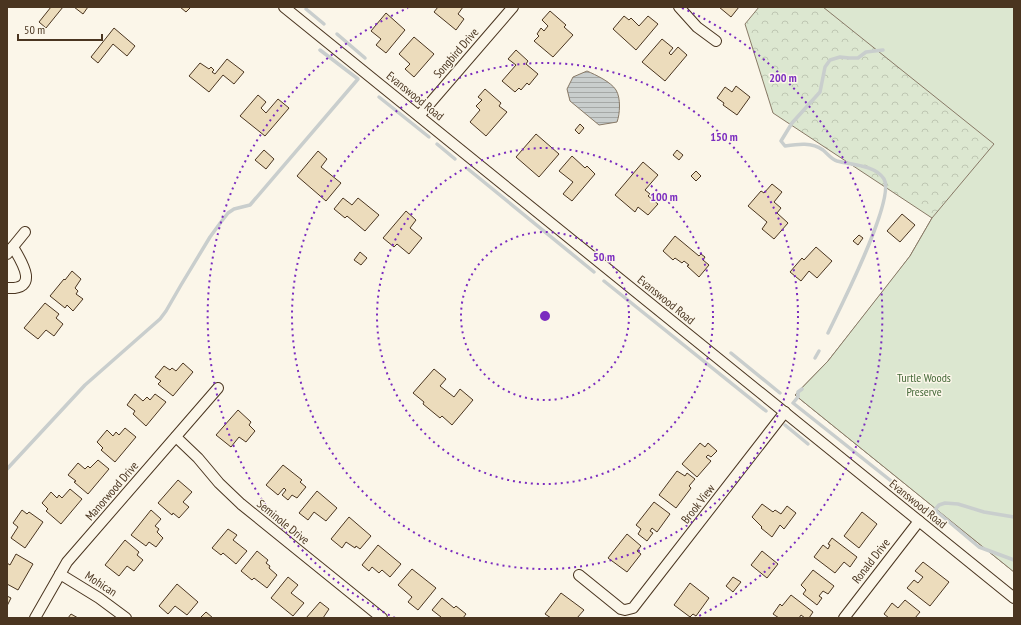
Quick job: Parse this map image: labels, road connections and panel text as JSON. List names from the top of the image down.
{
  "streets": {
    "street": [
      "Songbird Drive",
      "Evanswood Road",
      "Manorwood Drive",
      "Brook View",
      "Seminole Drive",
      "Ronald Drive",
      "Mohican"
    ]
  },
  "crossings": [
    ["Songbird Drive", "Evanswood Road"],
    ["Evanswood Road", "Brook View"],
    ["Evanswood Road", "Ronald Drive"],
    ["Manorwood Drive", "Seminole Drive"],
    ["Manorwood Drive", "Mohican"]
  ],
  "parks": ["Turtle Woods Preserve"],
  "scale_bar": "50 m",
  "rings": [
    "200 m",
    "150 m",
    "100 m",
    "50 m"
  ]
}
